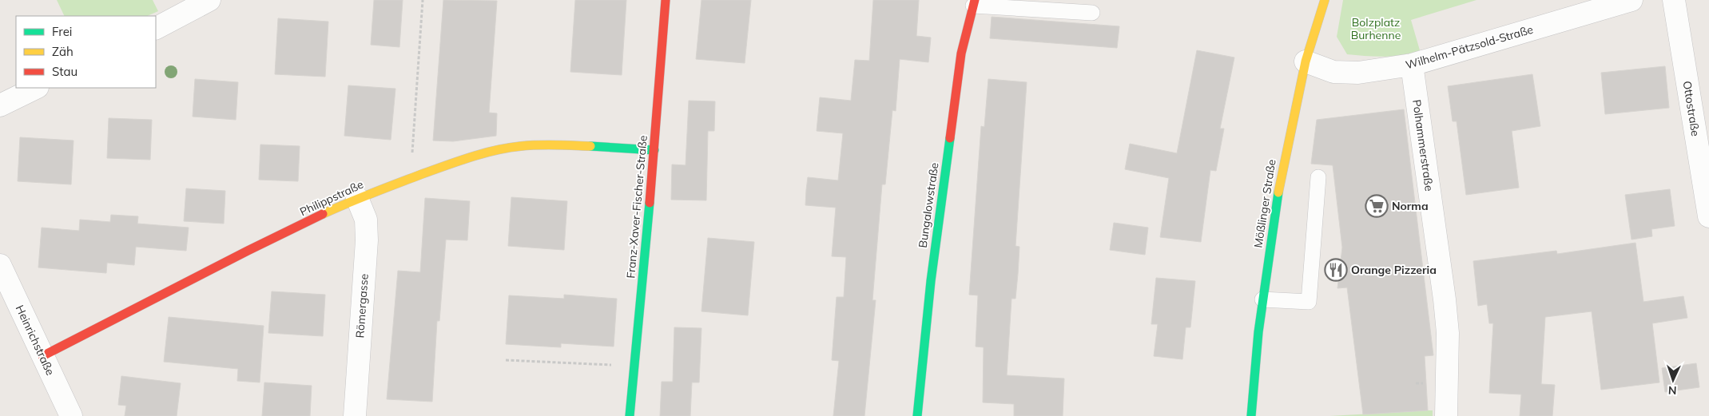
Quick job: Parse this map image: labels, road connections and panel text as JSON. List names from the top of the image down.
{
  "streets": {
    "street": [
      "Wilhelm-Pätzsold-Straße",
      "Ottostraße",
      "Polhammerstraße",
      "Philippstraße",
      "Mößlinger Straße",
      "Bungalowstraße",
      "Franz-Xaver-Fischer-Straße",
      "Römergasse",
      "Heinrichstraße"
    ]
  },
  "crossings": [
    ["Wilhelm-Pätzsold-Straße", "Polhammerstraße"],
    ["Wilhelm-Pätzsold-Straße", "Mößlinger Straße"],
    ["Philippstraße", "Franz-Xaver-Fischer-Straße"],
    ["Philippstraße", "Römergasse"],
    ["Philippstraße", "Heinrichstraße"]
  ],
  "parks": ["Bolzplatz Burhenne"],
  "places": {
    "supermarket": ["Norma"],
    "restaurant": ["Orange Pizzeria"]
  },
  "legend": ["Frei", "Zäh", "Stau"],
  "north": "bottom"
}
